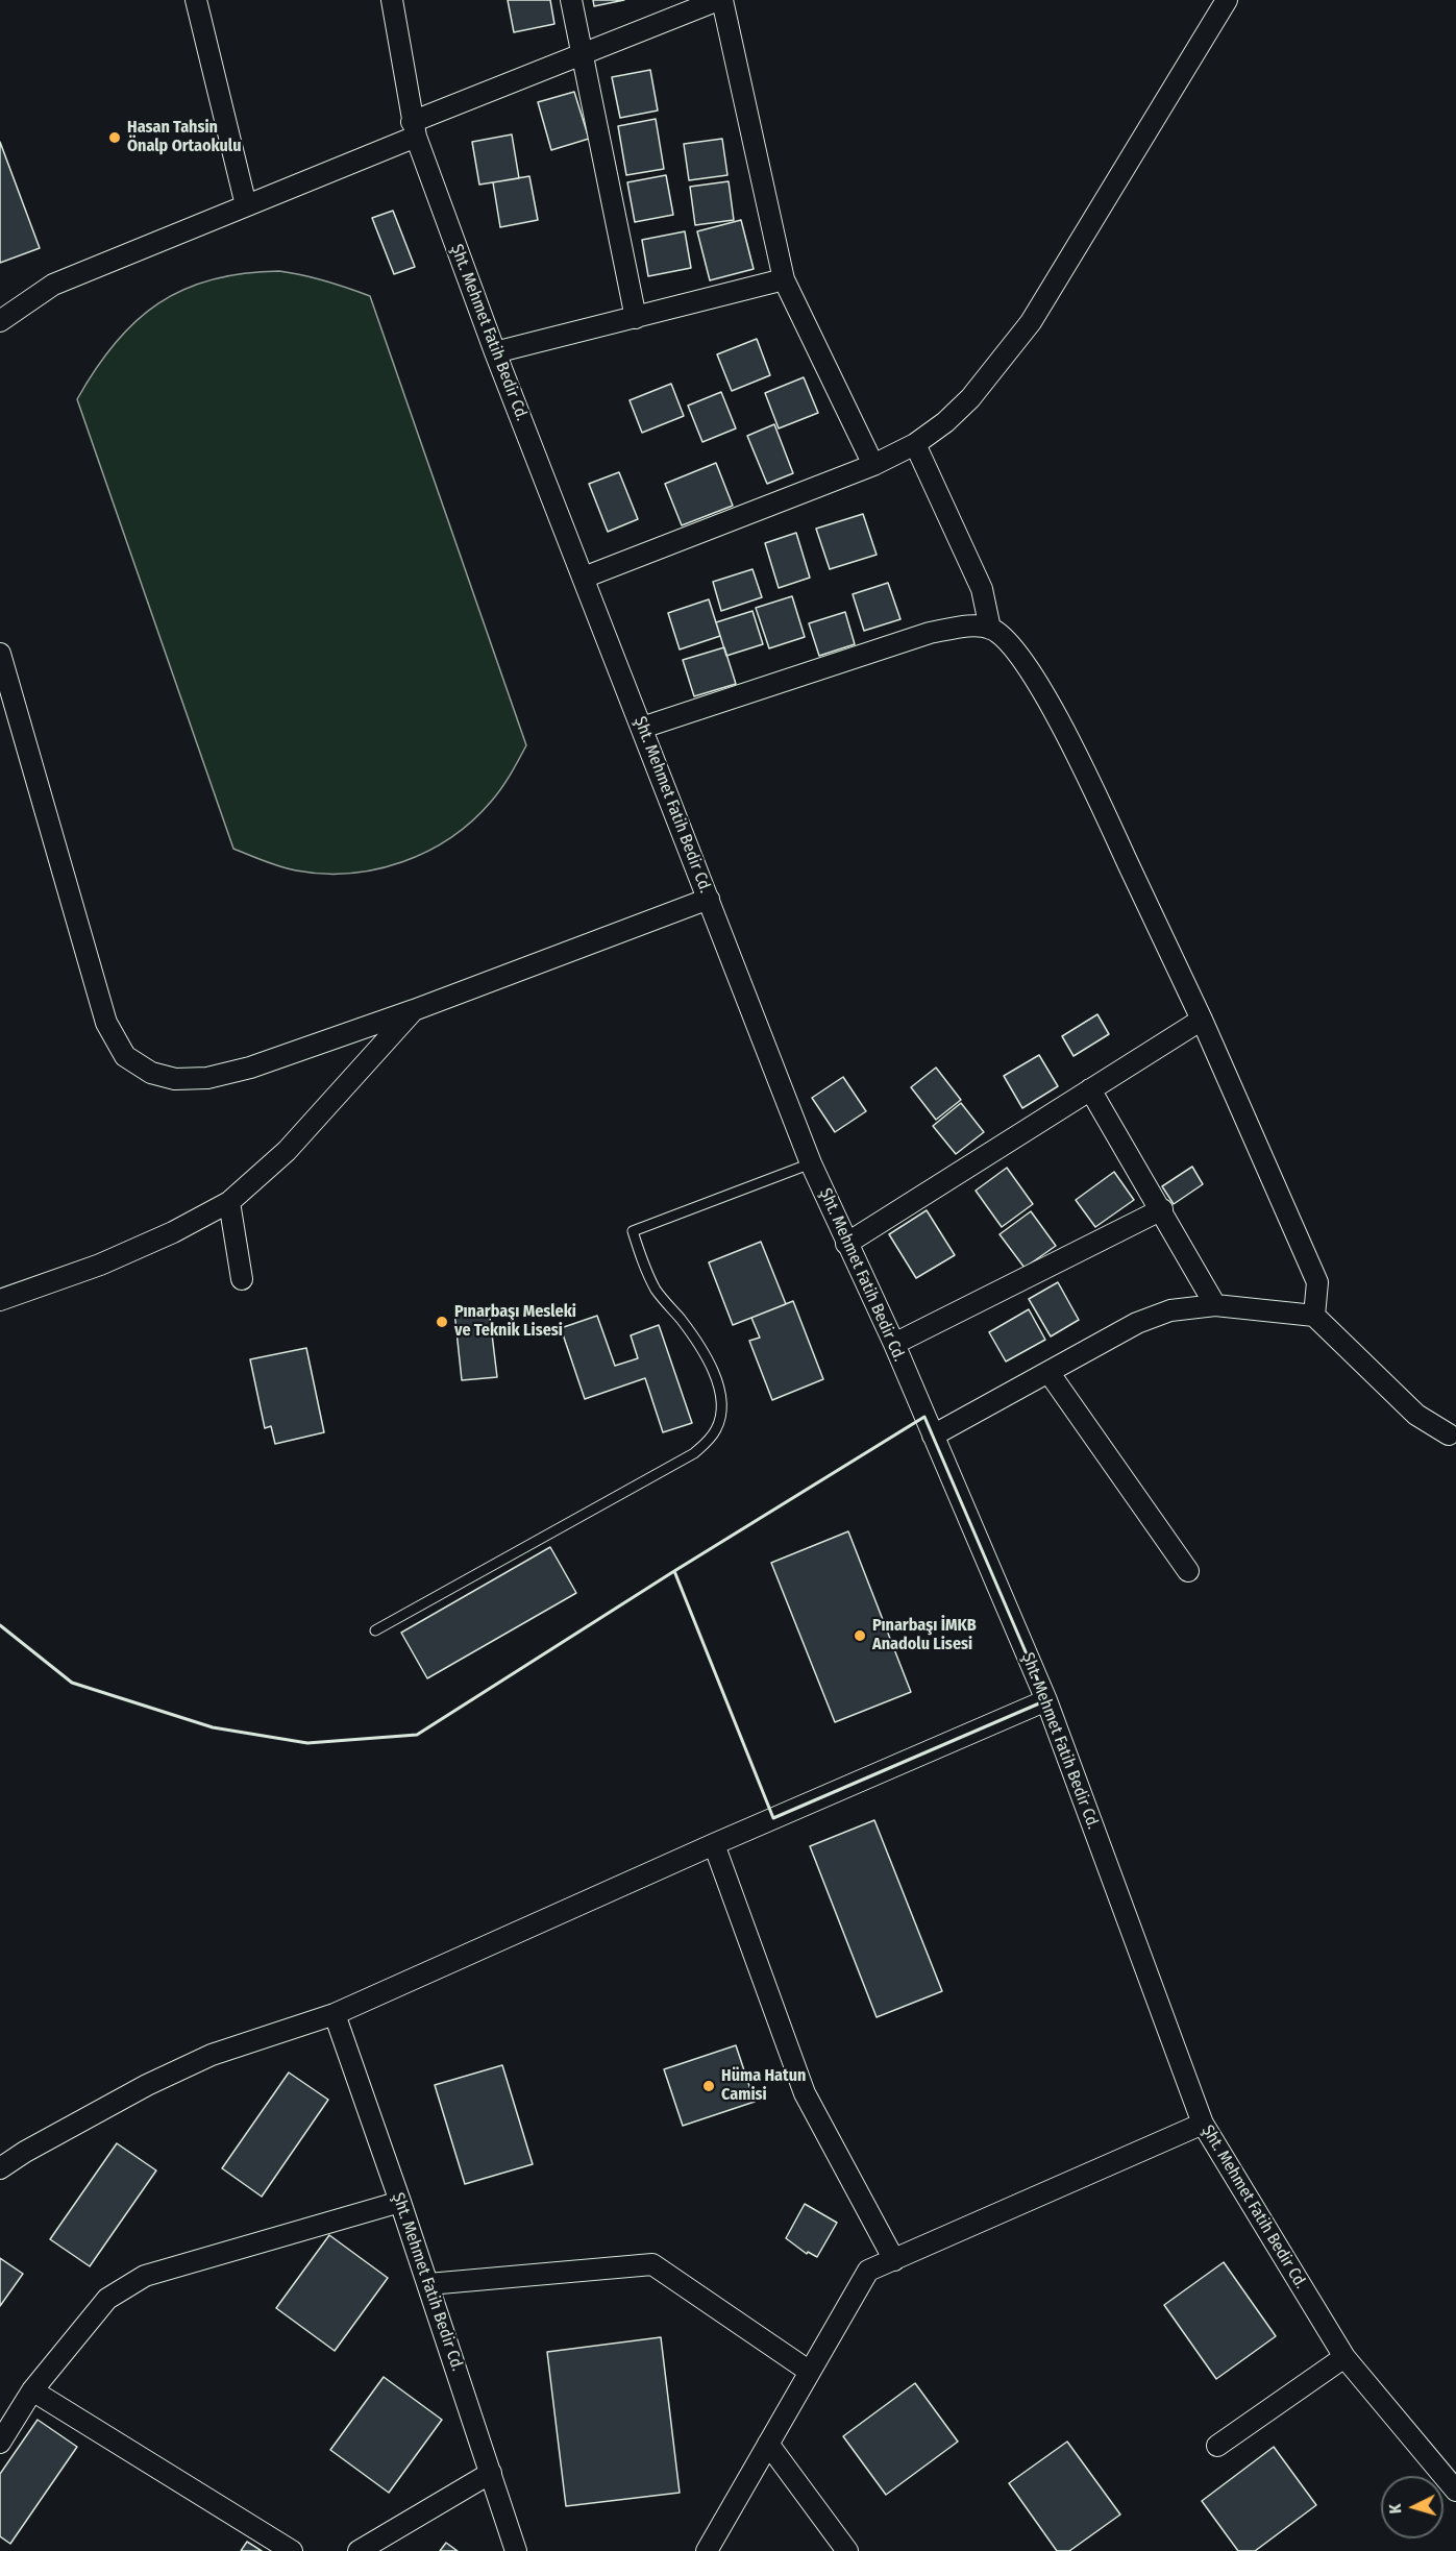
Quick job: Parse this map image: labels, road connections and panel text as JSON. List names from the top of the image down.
{
  "streets": {
    "street": ["Şht. Mehmet Fatih Bedir Cd."]
  },
  "places": [
    "Hasan Tahsin Önalp Ortaokulu",
    "Pınarbaşı Mesleki ve Teknik Lisesi",
    "Pınarbaşı İMKB Anadolu Lisesi",
    "Hüma Hatun Camisi"
  ],
  "north": "left"
}
